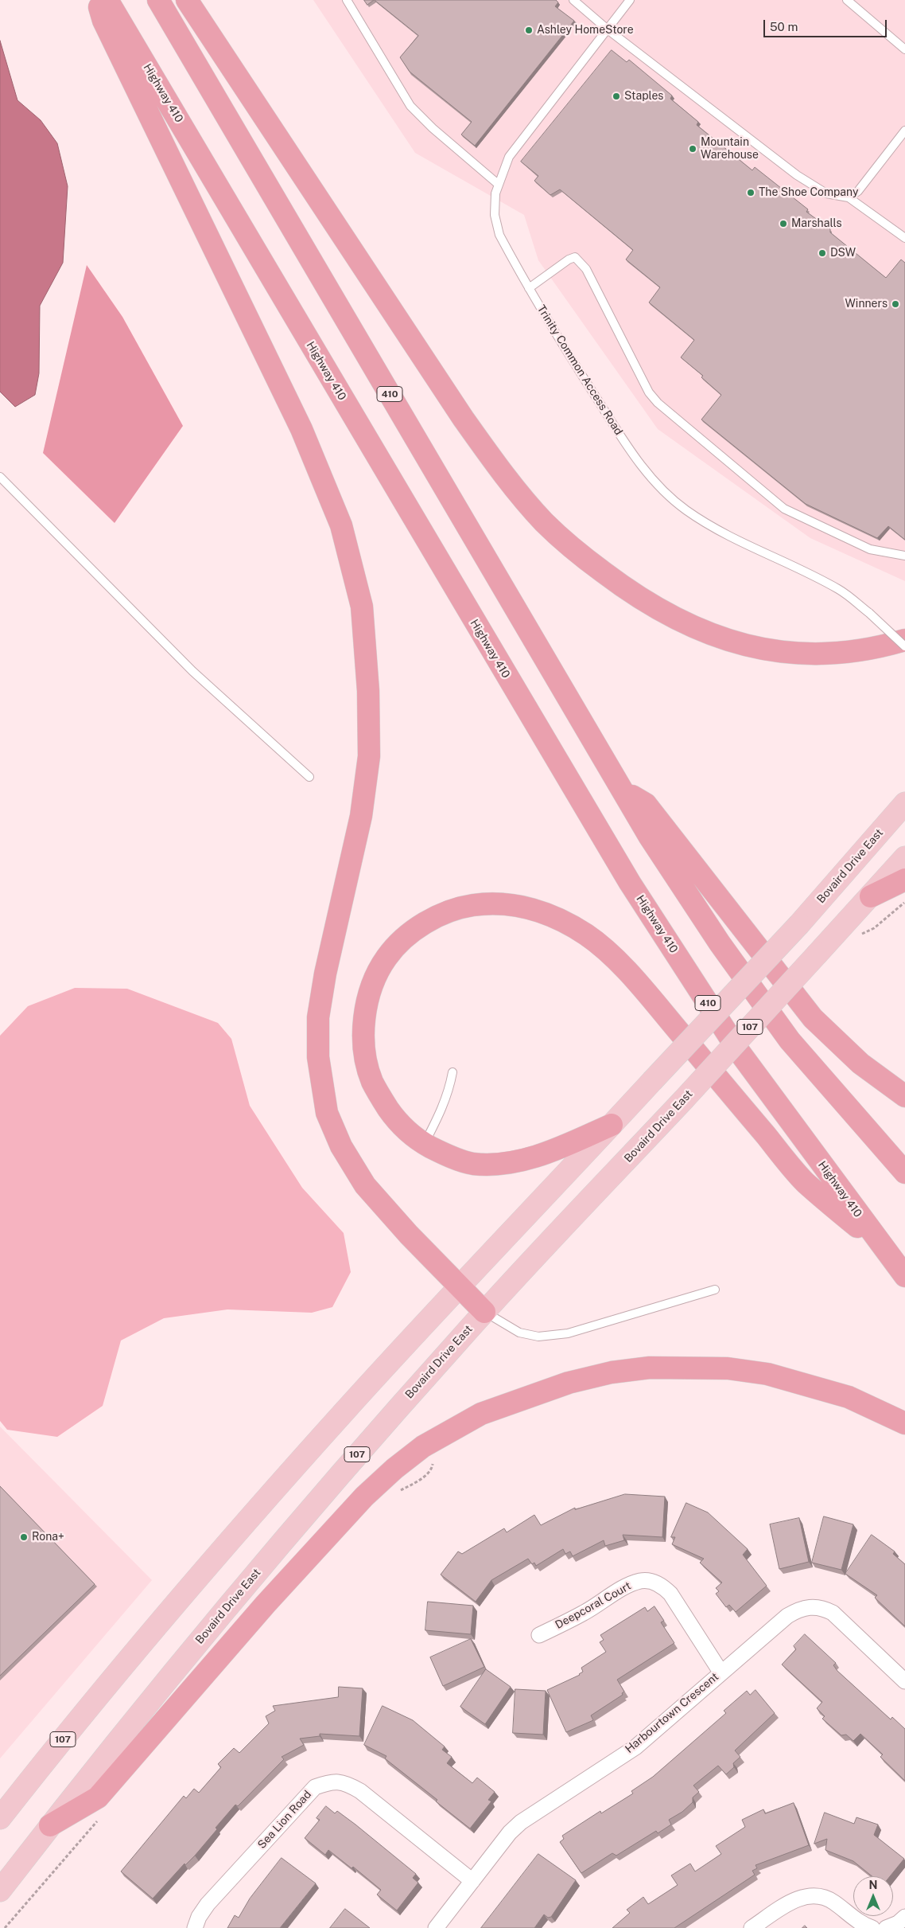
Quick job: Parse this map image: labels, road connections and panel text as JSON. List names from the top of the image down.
{
  "streets": {
    "highway": ["Highway 410", "410"],
    "main road": ["Bovaird Drive East", "107"],
    "street": ["Deepcoral Court", "Harbourtown Crescent", "Sea Lion Road"],
    "lane": ["Trinity Common Access Road"]
  },
  "crossings": [
    ["Deepcoral Court", "Harbourtown Crescent"],
    ["Harbourtown Crescent", "Sea Lion Road"]
  ],
  "places": [
    "Ashley HomeStore",
    "Staples",
    "Mountain Warehouse",
    "The Shoe Company",
    "Marshalls",
    "DSW",
    "Winners",
    "Rona+"
  ],
  "scale_bar": "50 m",
  "north": "top"
}
